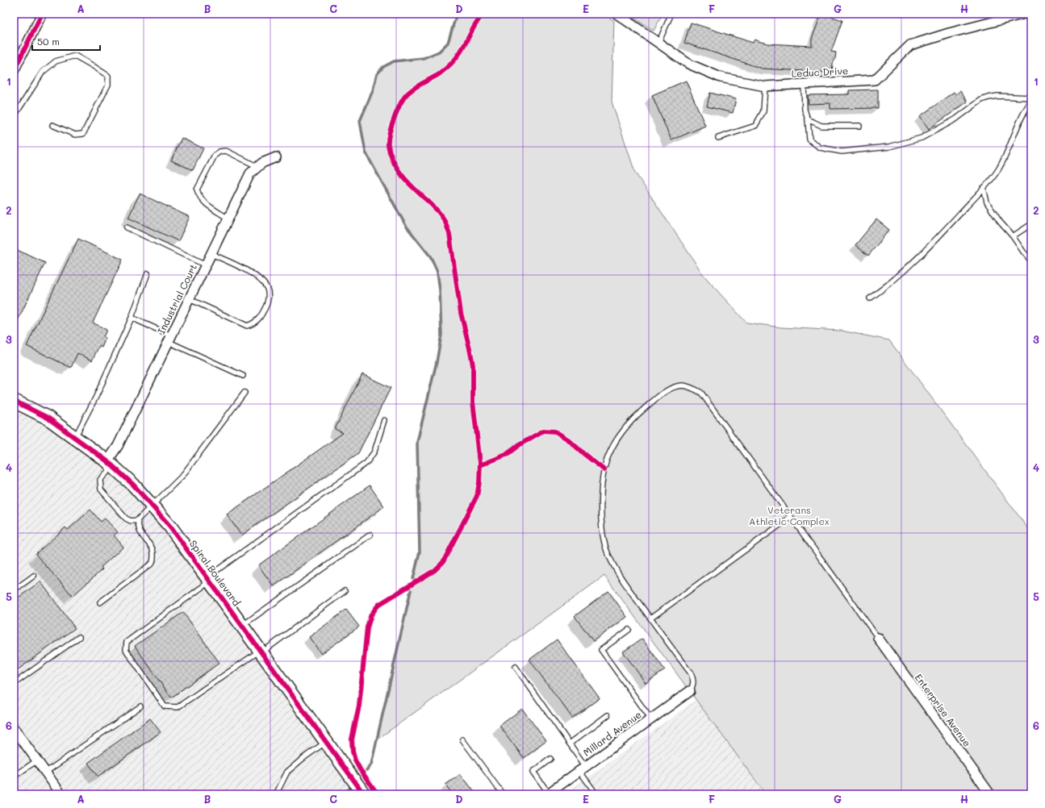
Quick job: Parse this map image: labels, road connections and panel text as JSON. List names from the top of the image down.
{
  "streets": {
    "street": [
      "Leduc Drive",
      "Industrial Court",
      "Spiral Boulevard",
      "Enterprise Avenue",
      "Millard Avenue"
    ]
  },
  "crossings": [
    ["Industrial Court", "Spiral Boulevard"]
  ],
  "parks": ["Veterans Athletic Complex"],
  "scale_bar": "50 m",
  "grid": {
    "columns": [
      "A",
      "B",
      "C",
      "D",
      "E",
      "F",
      "G",
      "H"
    ],
    "rows": [
      "1",
      "2",
      "3",
      "4",
      "5",
      "6"
    ]
  }
}
